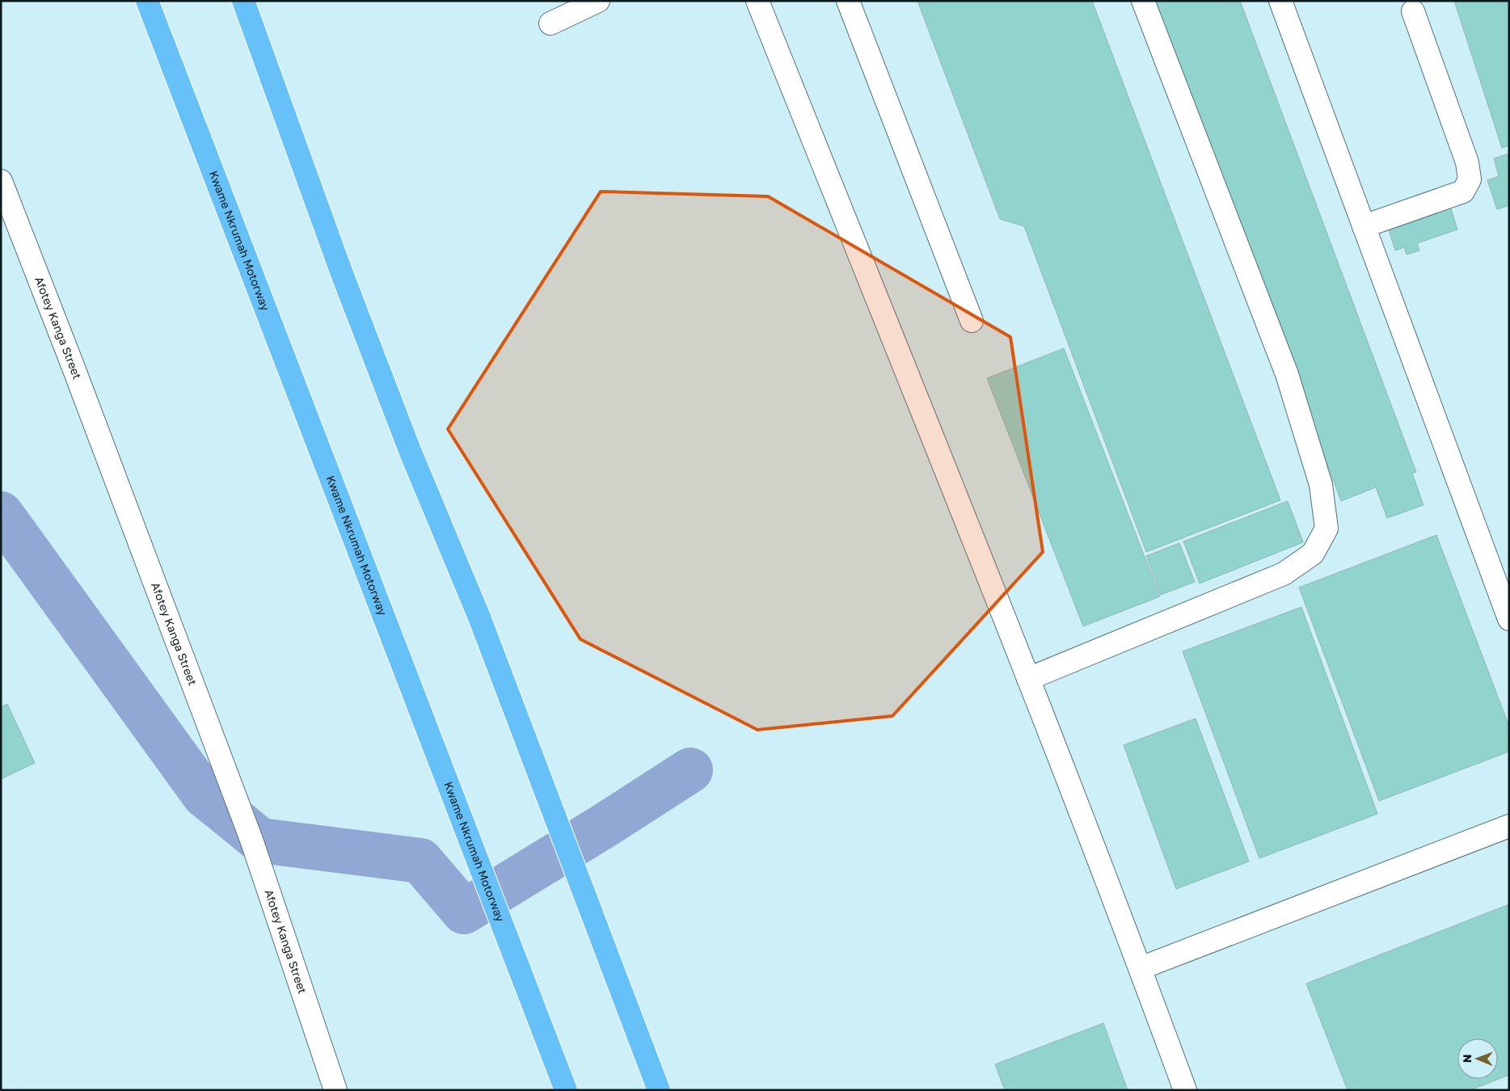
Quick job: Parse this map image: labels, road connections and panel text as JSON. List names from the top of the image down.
{
  "streets": {
    "highway": ["Kwame Nkrumah Motorway"],
    "street": ["Afotey Kanga Street"]
  },
  "north": "left"
}
